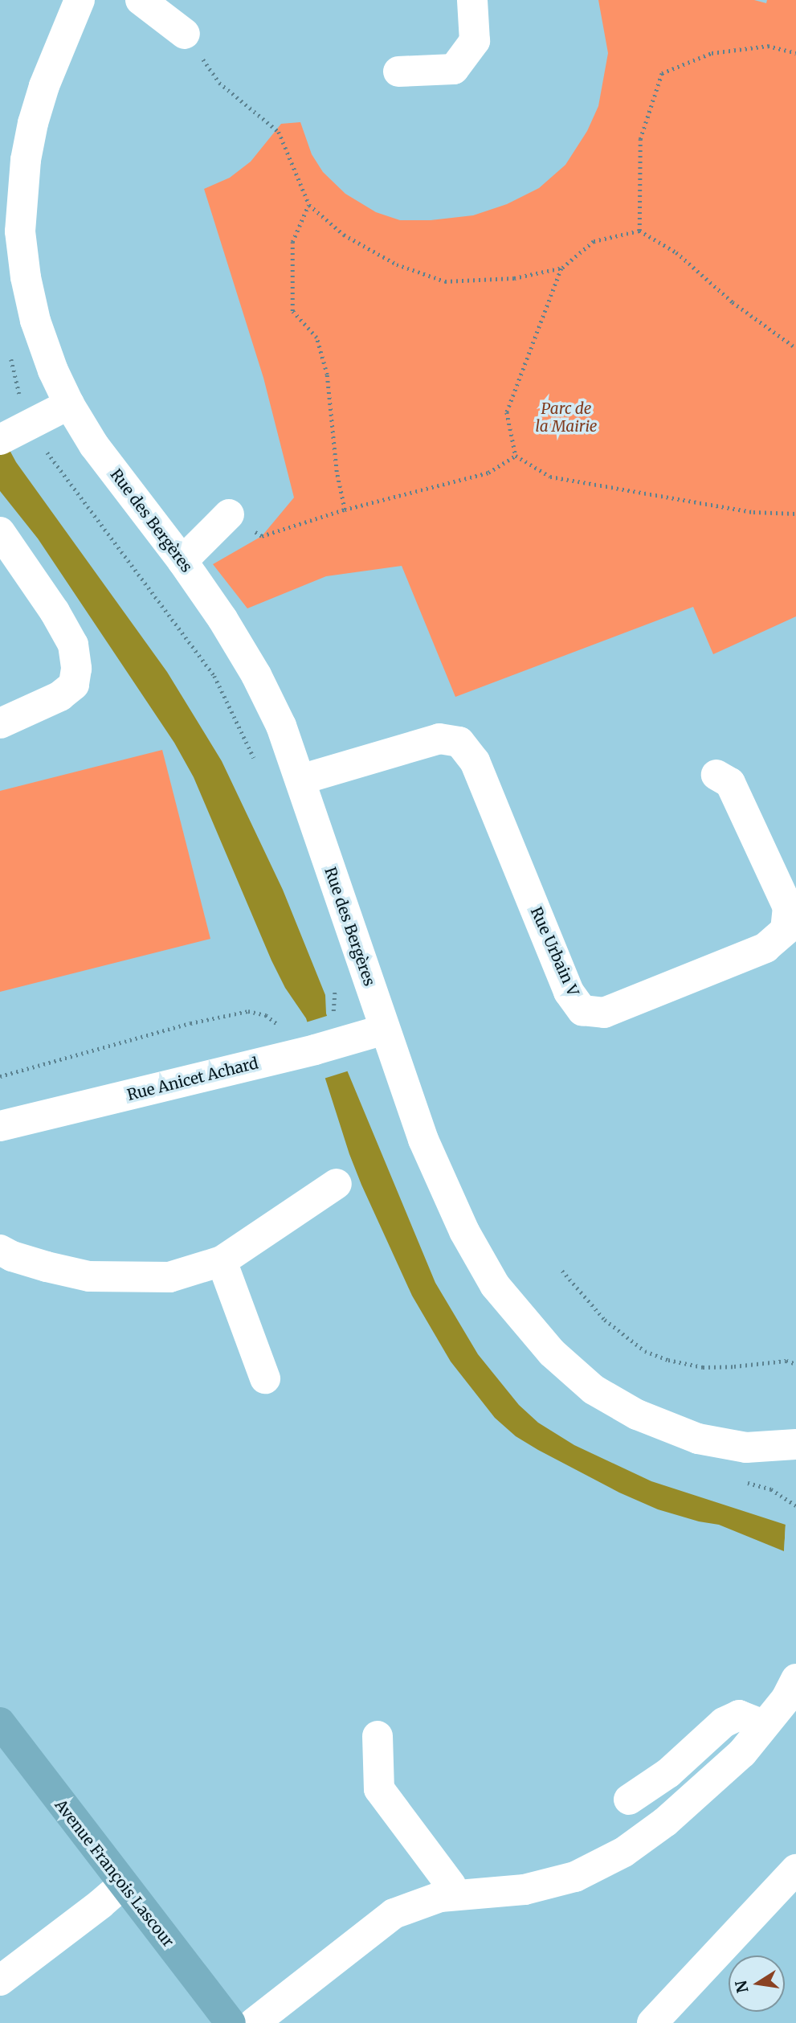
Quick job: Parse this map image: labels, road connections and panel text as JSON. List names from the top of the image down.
{
  "streets": {
    "main road": ["Avenue François Lascour"],
    "street": ["Rue des Bergères", "Rue Urbain V", "Rue Anicet Achard"]
  },
  "crossings": [
    ["Rue des Bergères", "Rue Urbain V"],
    ["Rue des Bergères", "Rue Anicet Achard"]
  ],
  "parks": ["Parc de la Mairie"],
  "north": "left"
}
